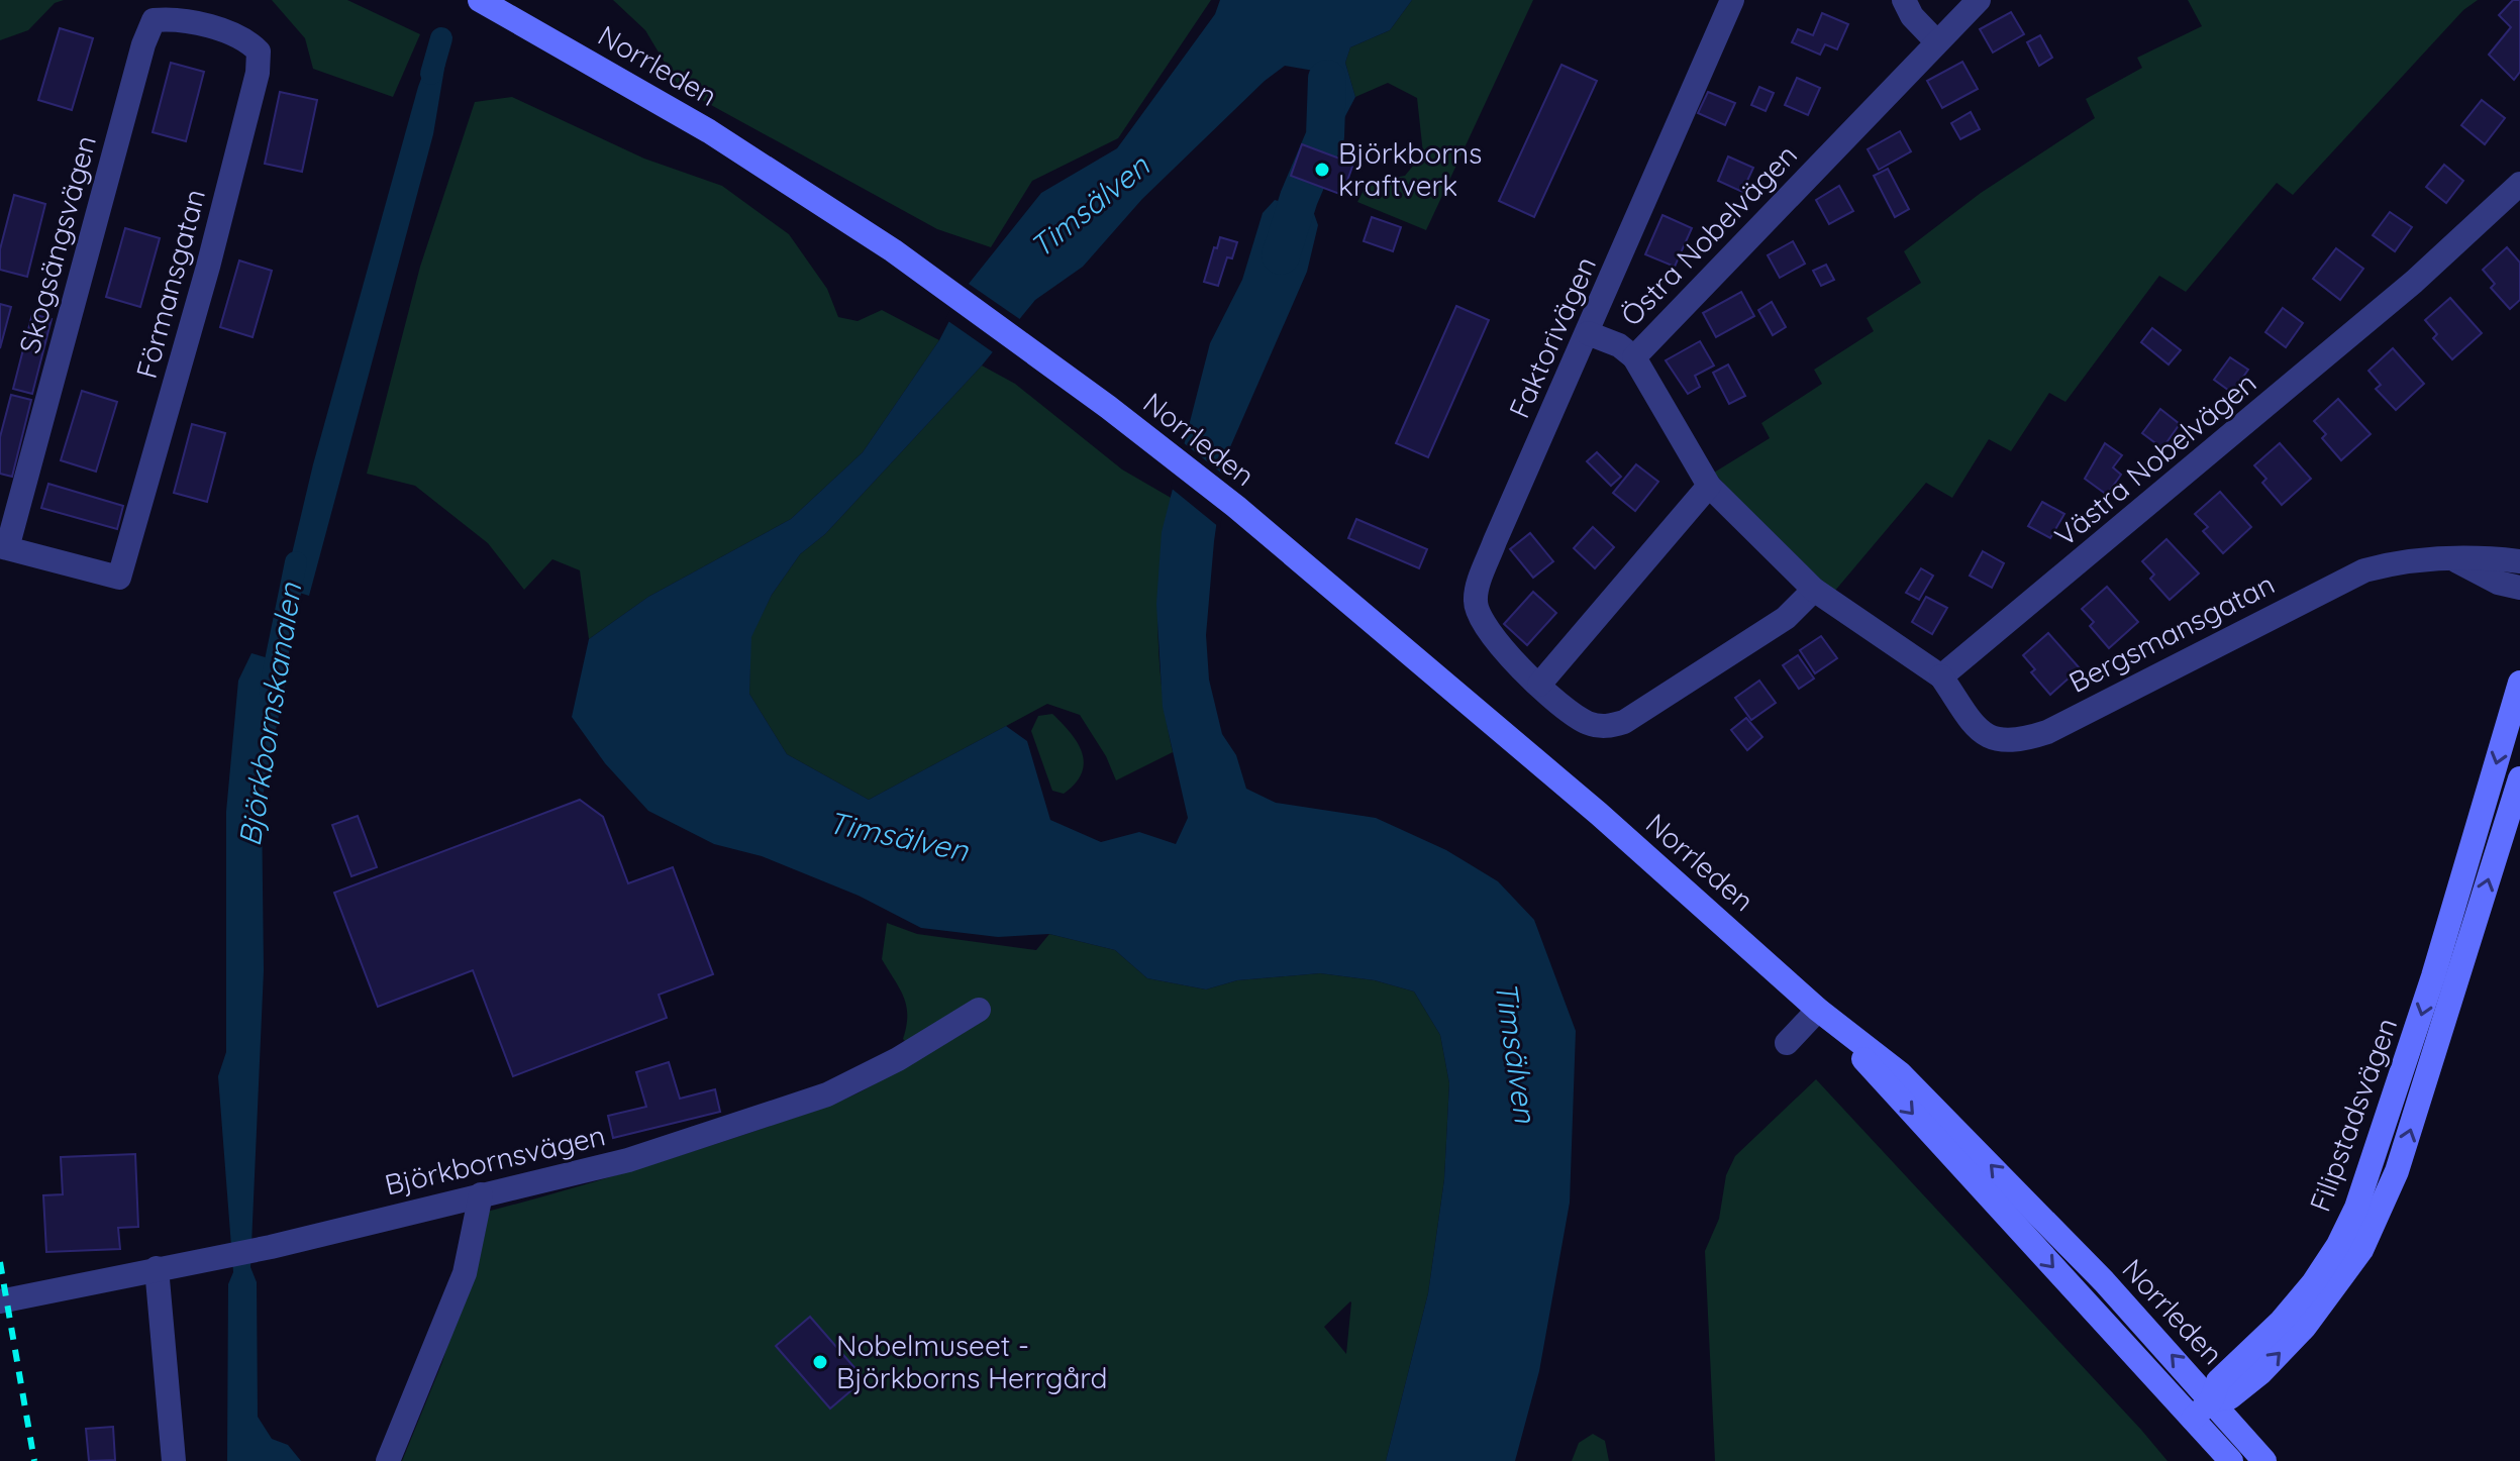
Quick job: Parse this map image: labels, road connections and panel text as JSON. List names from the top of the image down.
{
  "streets": {
    "street": [
      "Norrleden",
      "Östra Nobelvägen",
      "Skogsängsvägen",
      "Förmansgatan",
      "Faktorivägen",
      "Västra Nobelvägen",
      "Bergsmansgatan",
      "Filipstadsvägen",
      "Björkbornsvägen"
    ]
  },
  "crossings": [
    ["Norrleden", "Filipstadsvägen"],
    ["Skogsängsvägen", "Förmansgatan"],
    ["Västra Nobelvägen", "Bergsmansgatan"]
  ],
  "water": ["Timsälven", "Björkbornskanalen"],
  "places": ["Björkborns kraftverk", "Nobelmuseet - Björkborns Herrgård"]
}
